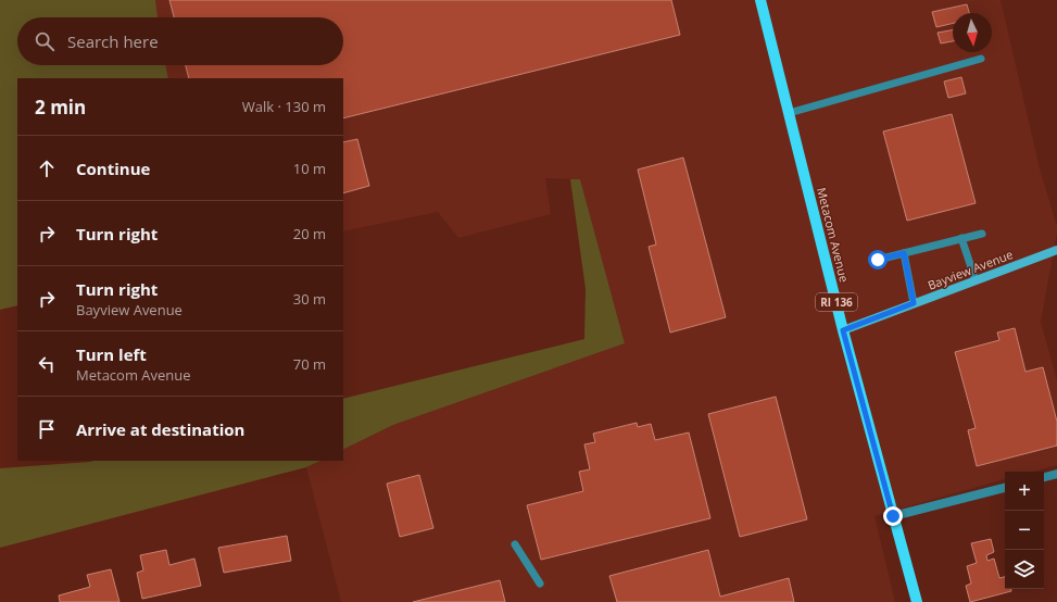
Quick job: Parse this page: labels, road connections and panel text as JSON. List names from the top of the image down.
{
  "streets": {
    "main road": ["Metacom Avenue", "Bayview Avenue", "RI 136"]
  },
  "crossings": [
    ["Metacom Avenue", "Bayview Avenue"]
  ],
  "north": "bottom",
  "page": {
    "search": "Search here",
    "heading": ["2 min", "Walk · 130 m"],
    "list": [
      ["Continue", "10 m"],
      ["Turn right", "20 m"],
      ["Turn right", "Bayview Avenue", "30 m"],
      ["Turn left", "Metacom Avenue", "70 m"],
      "Arrive at destination"
    ],
    "map_buttons": ["+", "−"]
  }
}
